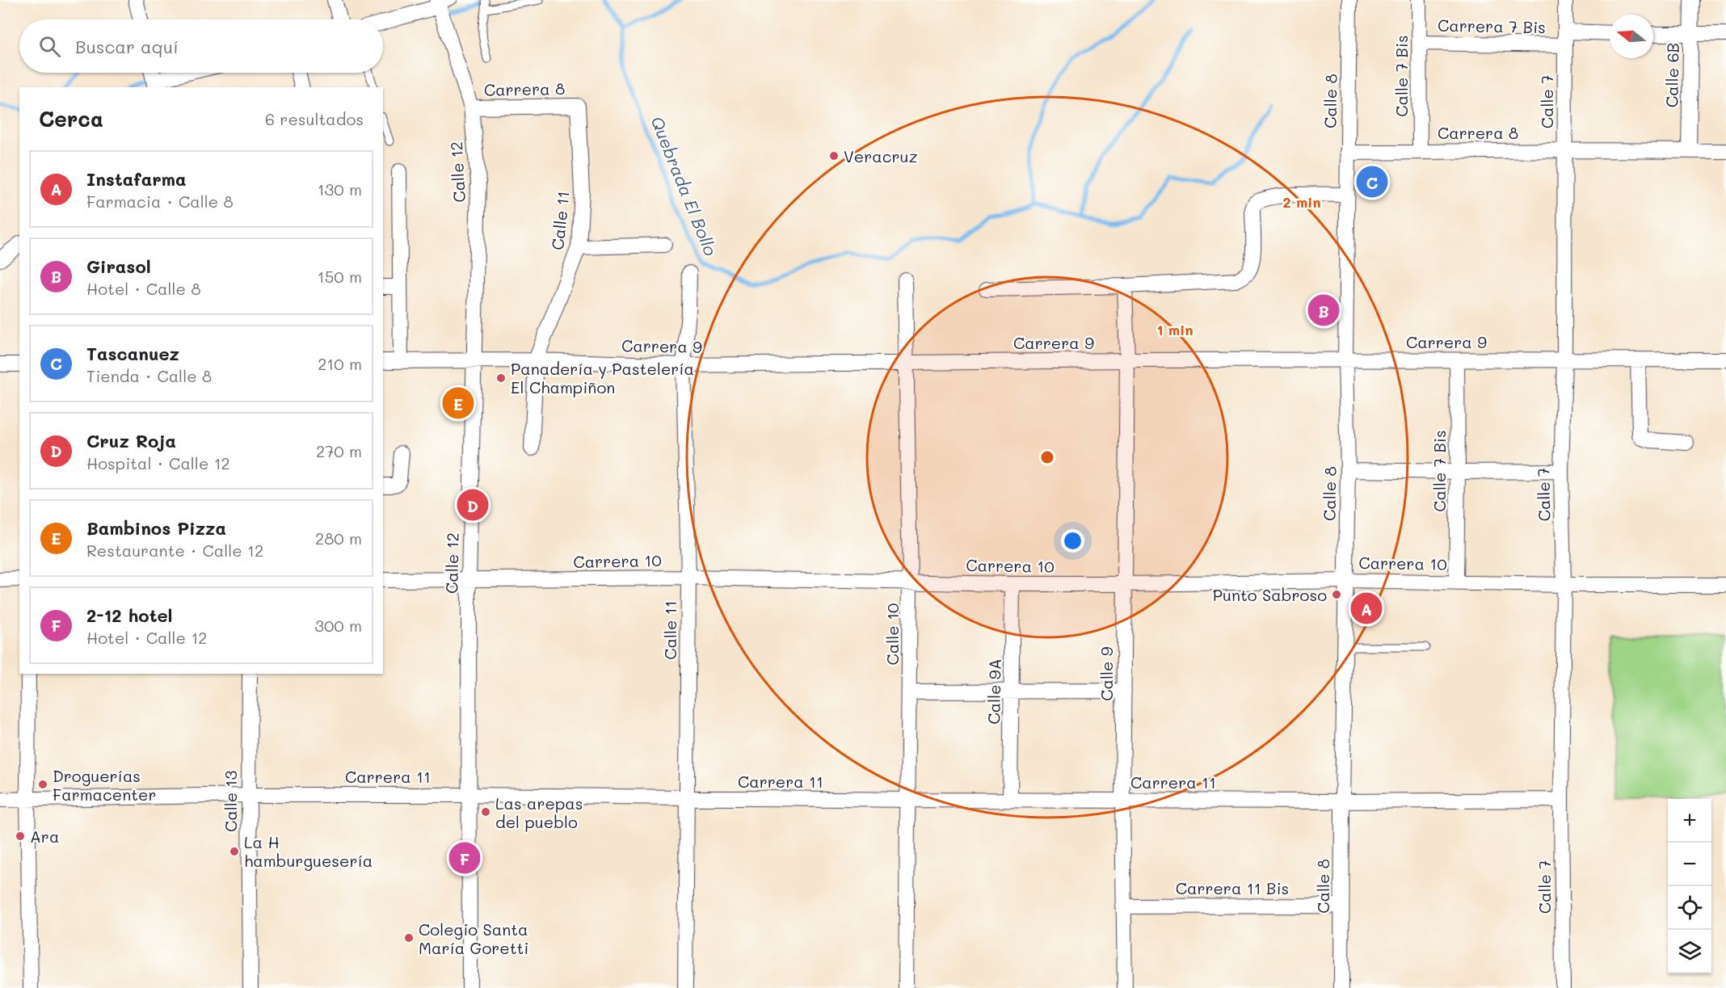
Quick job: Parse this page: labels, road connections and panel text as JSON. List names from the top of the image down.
{
  "streets": {
    "street": [
      "Carrera 7 Bis",
      "Calle 6B",
      "Calle 7 Bis",
      "Carrera 8",
      "Calle 8",
      "Calle 7",
      "Calle 12",
      "Calle 11",
      "Carrera 9",
      "Carrera 10",
      "Calle 10",
      "Calle 9",
      "Calle 9A",
      "Carrera 11",
      "Calle 13",
      "Carrera 11 Bis"
    ]
  },
  "crossings": [
    ["Carrera 7 Bis", "Calle 7 Bis"],
    ["Carrera 7 Bis", "Calle 7"],
    ["Calle 6B", "Carrera 8"],
    ["Calle 7 Bis", "Carrera 8"],
    ["Calle 7 Bis", "Carrera 9"],
    ["Calle 7 Bis", "Carrera 10"],
    ["Carrera 8", "Calle 8"],
    ["Carrera 8", "Calle 7"],
    ["Carrera 8", "Calle 12"],
    ["Carrera 8", "Calle 11"],
    ["Calle 8", "Carrera 9"],
    ["Calle 8", "Carrera 10"],
    ["Calle 8", "Carrera 11"],
    ["Calle 8", "Carrera 11 Bis"],
    ["Calle 7", "Carrera 9"],
    ["Calle 7", "Carrera 10"],
    ["Calle 7", "Carrera 11"],
    ["Calle 12", "Carrera 9"],
    ["Calle 12", "Carrera 10"],
    ["Calle 12", "Carrera 11"],
    ["Calle 11", "Carrera 9"],
    ["Calle 11", "Carrera 10"],
    ["Calle 11", "Carrera 11"],
    ["Carrera 9", "Calle 10"],
    ["Carrera 9", "Calle 9"],
    ["Carrera 10", "Calle 10"],
    ["Carrera 10", "Calle 9"],
    ["Carrera 10", "Calle 9A"],
    ["Calle 10", "Carrera 11"],
    ["Calle 9", "Carrera 11"],
    ["Calle 9", "Carrera 11 Bis"],
    ["Calle 9A", "Carrera 11"],
    ["Carrera 11", "Calle 13"]
  ],
  "water": ["Quebrada El Bollo"],
  "places": [
    "Veracruz",
    "Panadería y Pastelería El Champiñon",
    "Punto Sabroso",
    "Droguerías Farmacenter",
    "Las arepas del pueblo",
    "Ara",
    "La H hamburguesería",
    "Colegio Santa María Goretti"
  ],
  "north": "left",
  "page": {
    "search": "Buscar aquí",
    "heading": ["Cerca", "6 resultados"],
    "list": [
      {
        "mark": "A",
        "name": "Instafarma",
        "note": "Farmacia · Calle 8",
        "value": "130 m"
      },
      {
        "mark": "B",
        "name": "Girasol",
        "note": "Hotel · Calle 8",
        "value": "150 m"
      },
      {
        "mark": "C",
        "name": "Tascanuez",
        "note": "Tienda · Calle 8",
        "value": "210 m"
      },
      {
        "mark": "D",
        "name": "Cruz Roja",
        "note": "Hospital · Calle 12",
        "value": "270 m"
      },
      {
        "mark": "E",
        "name": "Bambinos Pizza",
        "note": "Restaurante · Calle 12",
        "value": "280 m"
      },
      {
        "mark": "F",
        "name": "2-12 hotel",
        "note": "Hotel · Calle 12",
        "value": "300 m"
      }
    ],
    "pins": [
      "C",
      "B",
      "E",
      "D",
      "A",
      "F"
    ],
    "map_buttons": ["+", "−"]
  },
  "rings": ["2 min", "1 min"]
}
